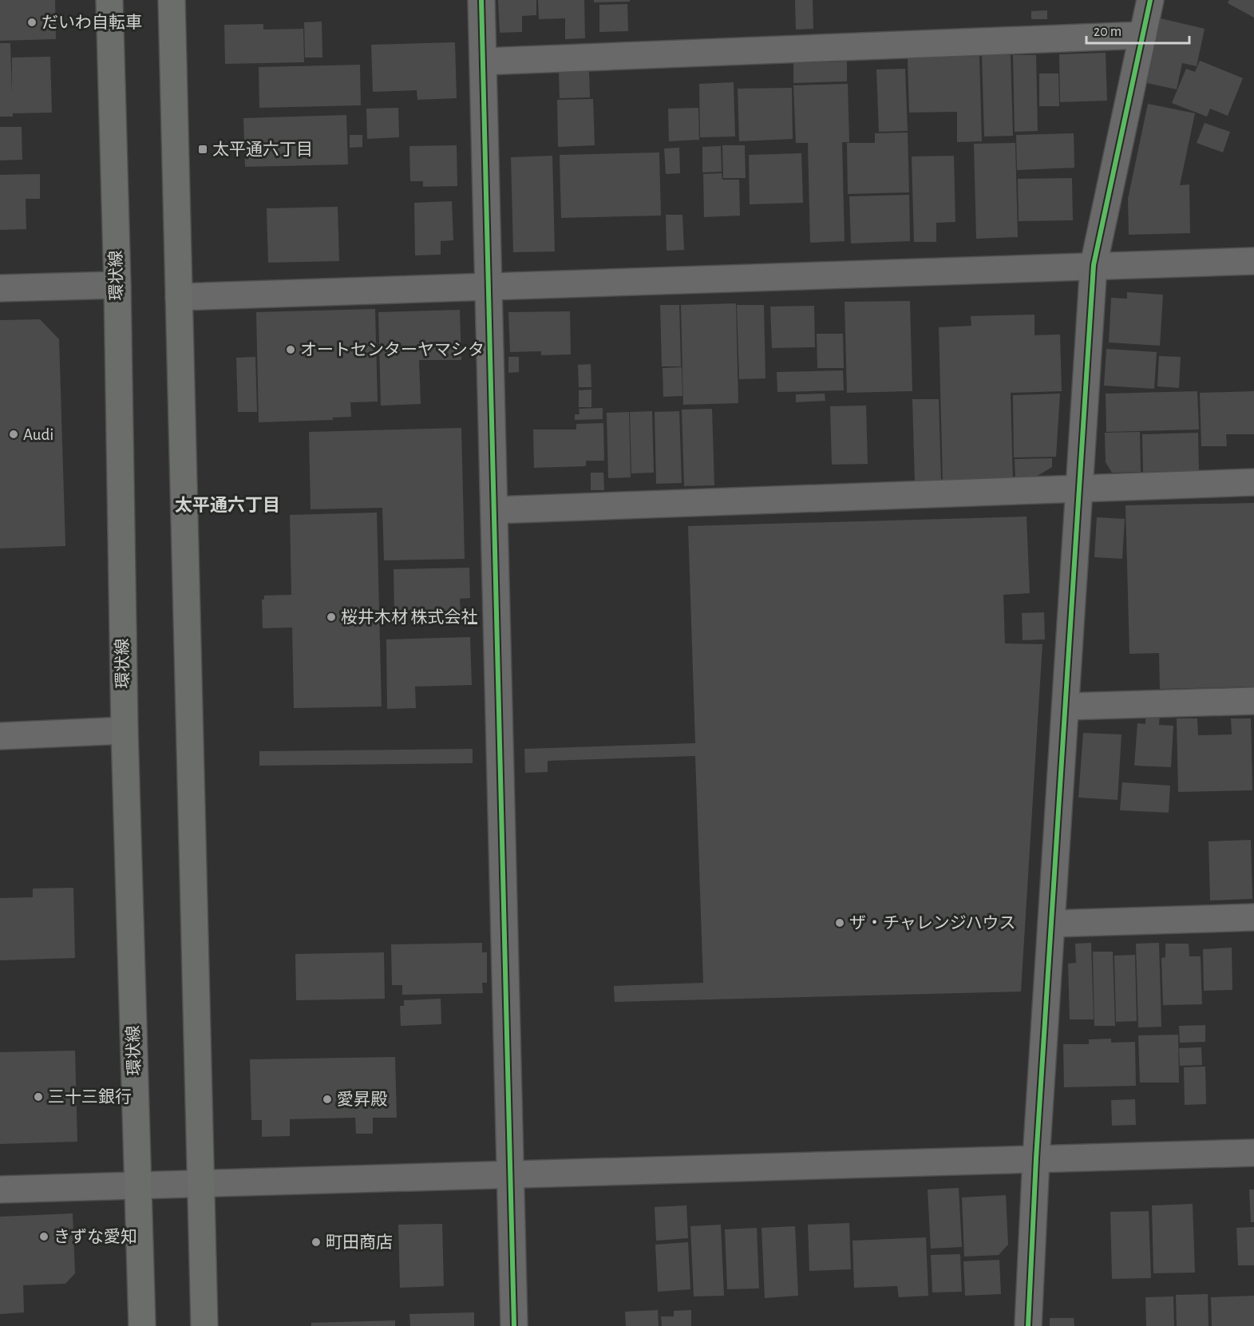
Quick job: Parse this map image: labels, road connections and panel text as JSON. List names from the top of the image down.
{
  "streets": {
    "main road": ["環状線"]
  },
  "districts": ["太平通六丁目"],
  "places": {
    "other": [
      "だいわ自転車",
      "オートセンターヤマシタ",
      "Audi",
      "桜井木材 株式会社",
      "ザ・チャレンジハウス",
      "三十三銀行",
      "愛昇殿",
      "きずな愛知",
      "町田商店"
    ],
    "transit": ["太平通六丁目"]
  },
  "scale_bar": "20 m"
}
